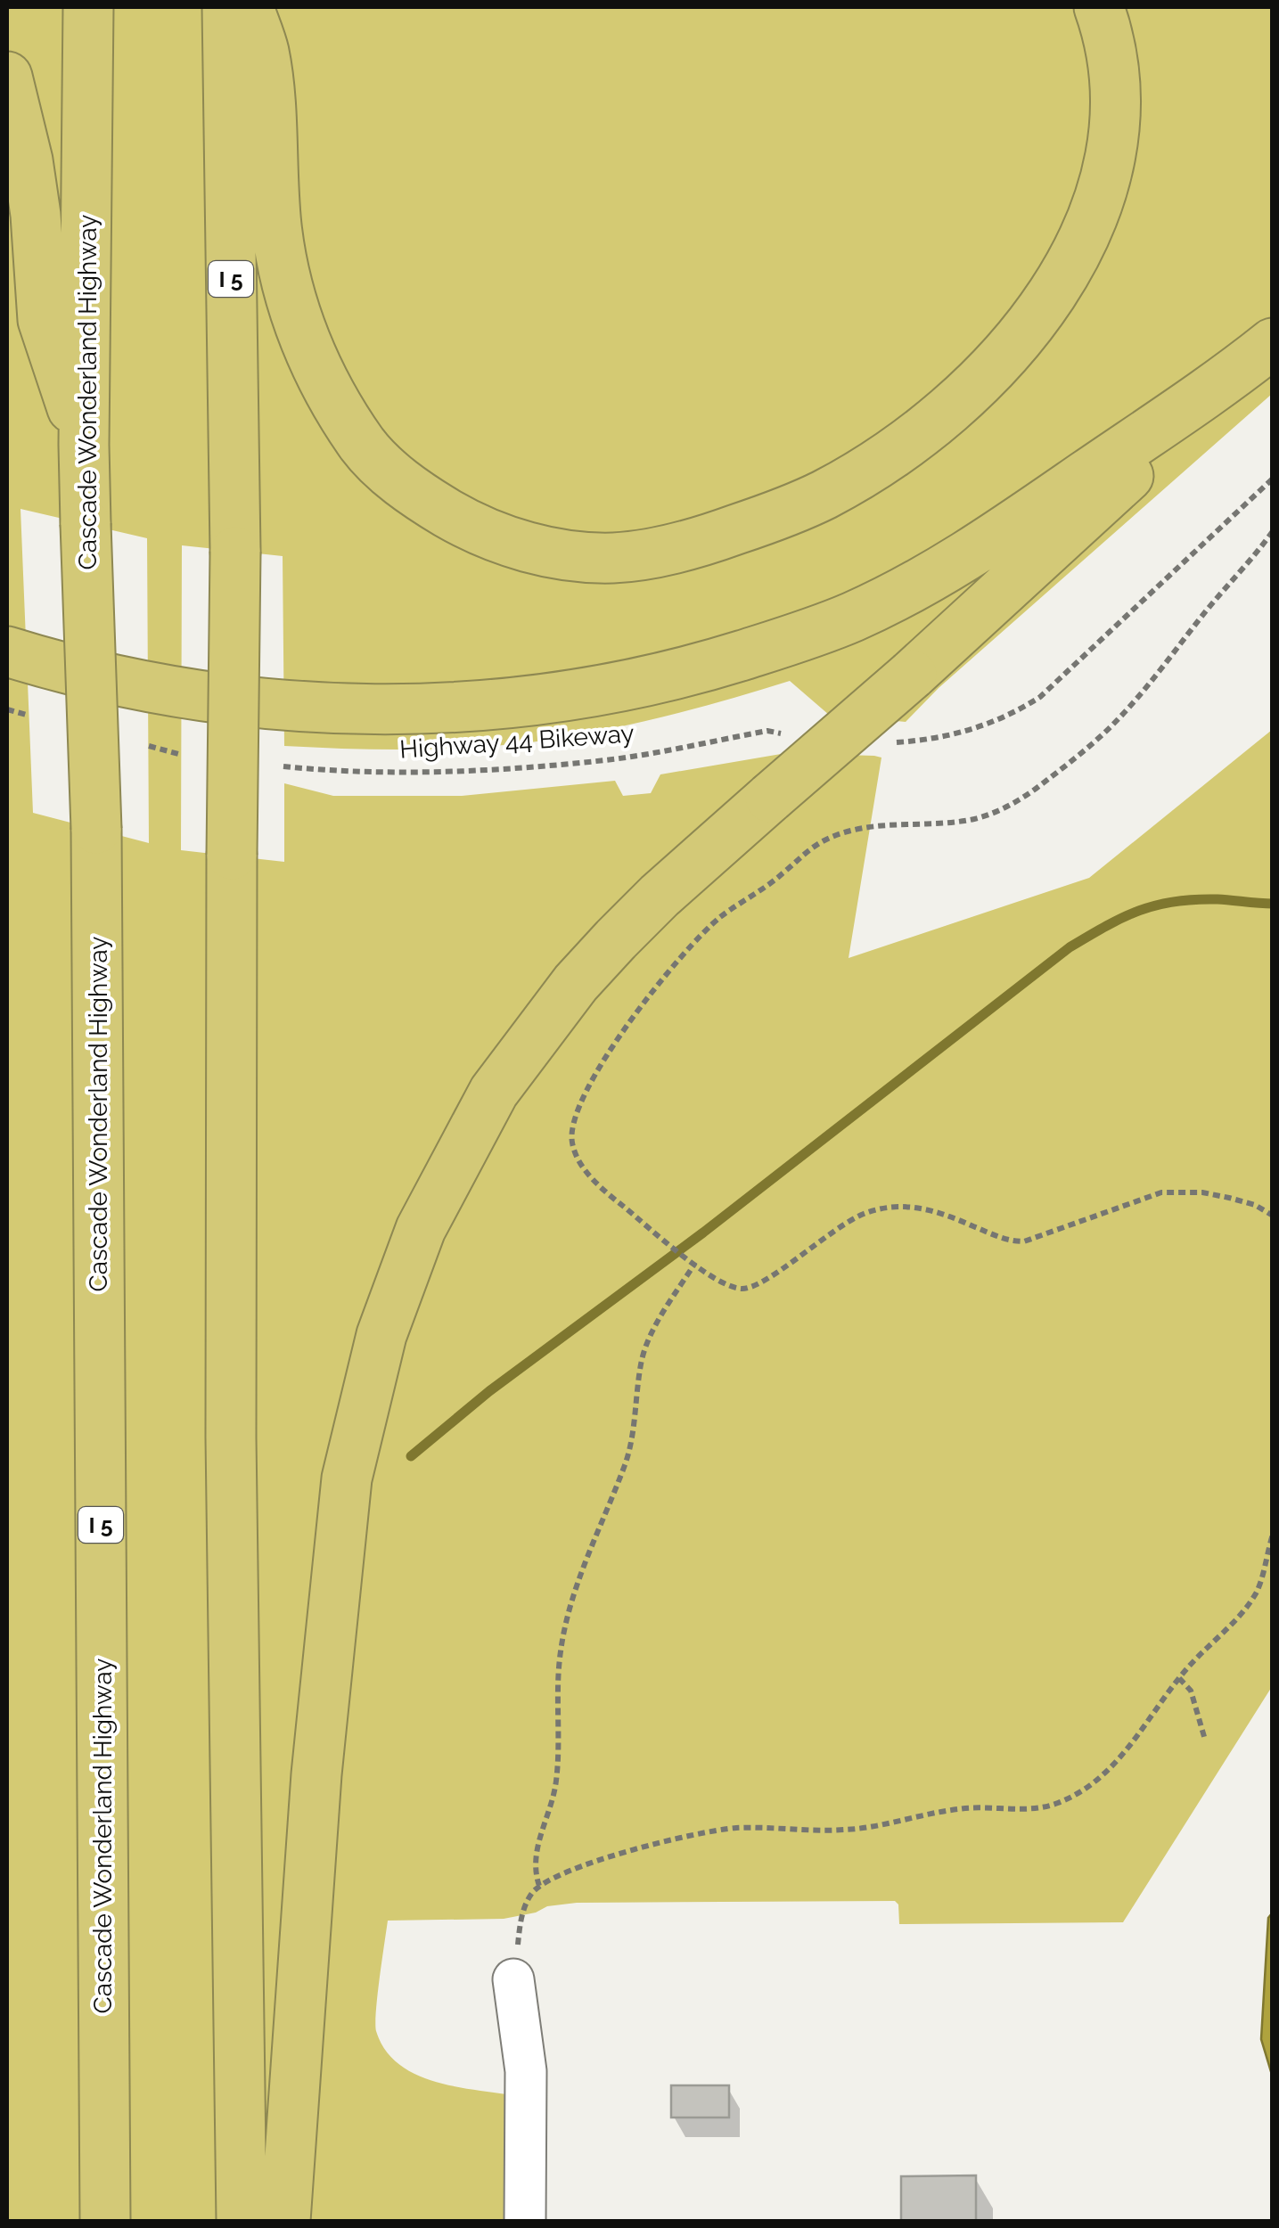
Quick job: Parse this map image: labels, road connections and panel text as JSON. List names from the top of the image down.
{
  "streets": {
    "highway": ["I 5", "Cascade Wonderland Highway"],
    "path": ["Highway 44 Bikeway"]
  }
}
